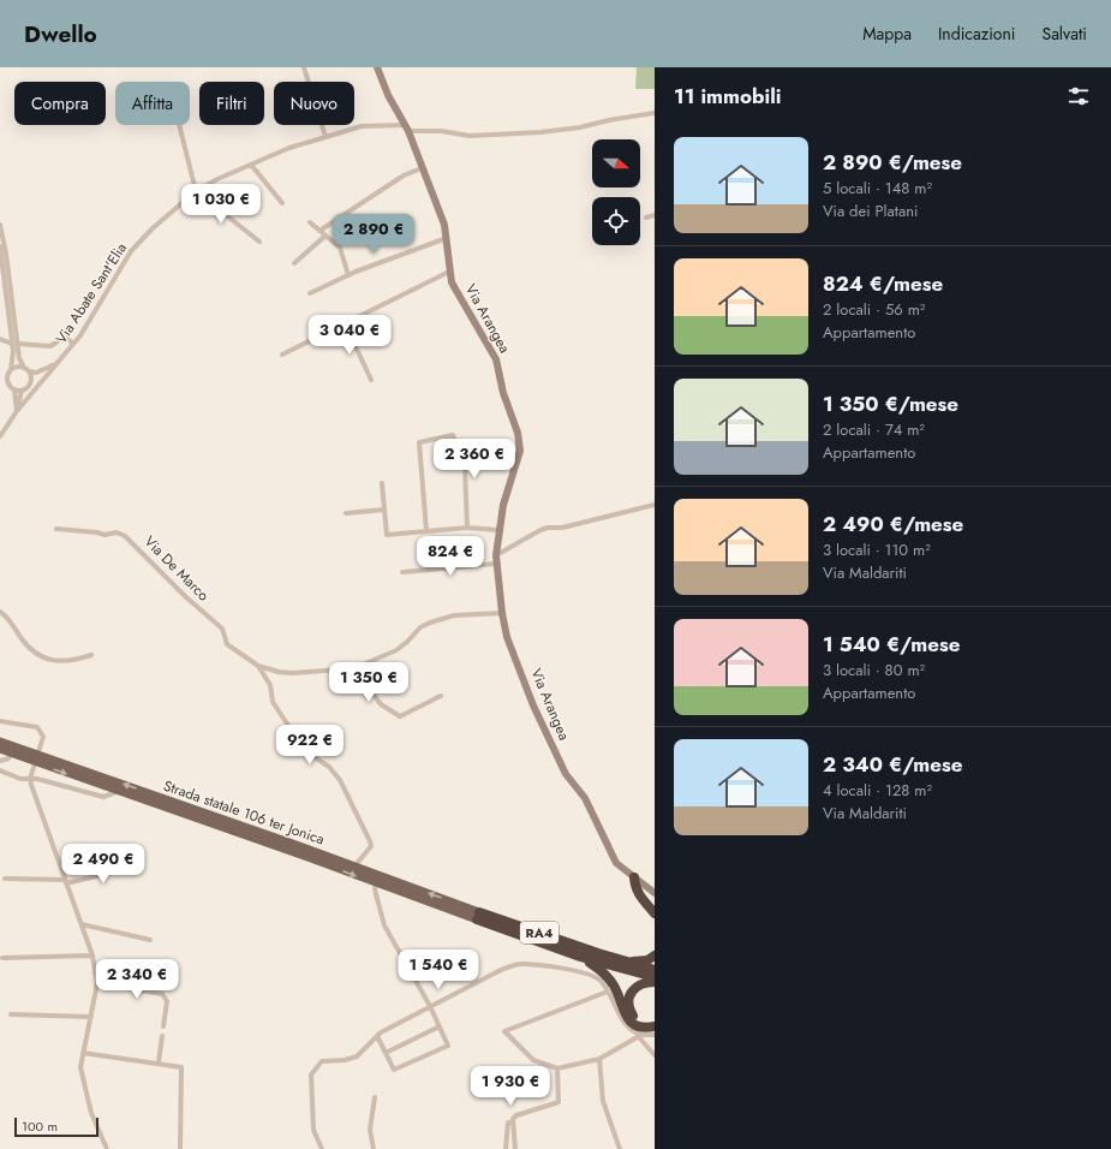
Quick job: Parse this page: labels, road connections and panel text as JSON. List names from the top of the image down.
{
  "streets": {
    "highway": ["RA4"],
    "main road": ["Strada statale 106 ter Jonica"],
    "street": ["Via Abate Sant'Elia", "Via Arangea", "Via De Marco"]
  },
  "crossings": [
    ["Via Abate Sant'Elia", "Via Arangea"],
    ["Strada statale 106 ter Jonica", "RA4"]
  ],
  "scale_bar": "100 m",
  "north": "right",
  "page": {
    "header": "Dwello",
    "nav": ["Mappa", "Indicazioni", "Salvati"],
    "heading": "11 immobili",
    "chip": [
      "Compra",
      "Affitta",
      "Filtri",
      "Nuovo"
    ],
    "list": [
      {
        "name": "2 890 €/mese",
        "note": "5 locali · 148 m² · Via dei Platani"
      },
      {
        "name": "824 €/mese",
        "note": "2 locali · 56 m² · Appartamento"
      },
      {
        "name": "1 350 €/mese",
        "note": "2 locali · 74 m² · Appartamento"
      },
      {
        "name": "2 490 €/mese",
        "note": "3 locali · 110 m² · Via Maldariti"
      },
      {
        "name": "1 540 €/mese",
        "note": "3 locali · 80 m² · Appartamento"
      },
      {
        "name": "2 340 €/mese",
        "note": "4 locali · 128 m² · Via Maldariti"
      }
    ],
    "price": [
      "1 030 €",
      "2 890 €",
      "3 040 €",
      "2 360 €",
      "824 €",
      "1 350 €",
      "922 €",
      "2 490 €",
      "1 540 €",
      "2 340 €",
      "1 930 €"
    ],
    "scale": "100 m"
  }
}
